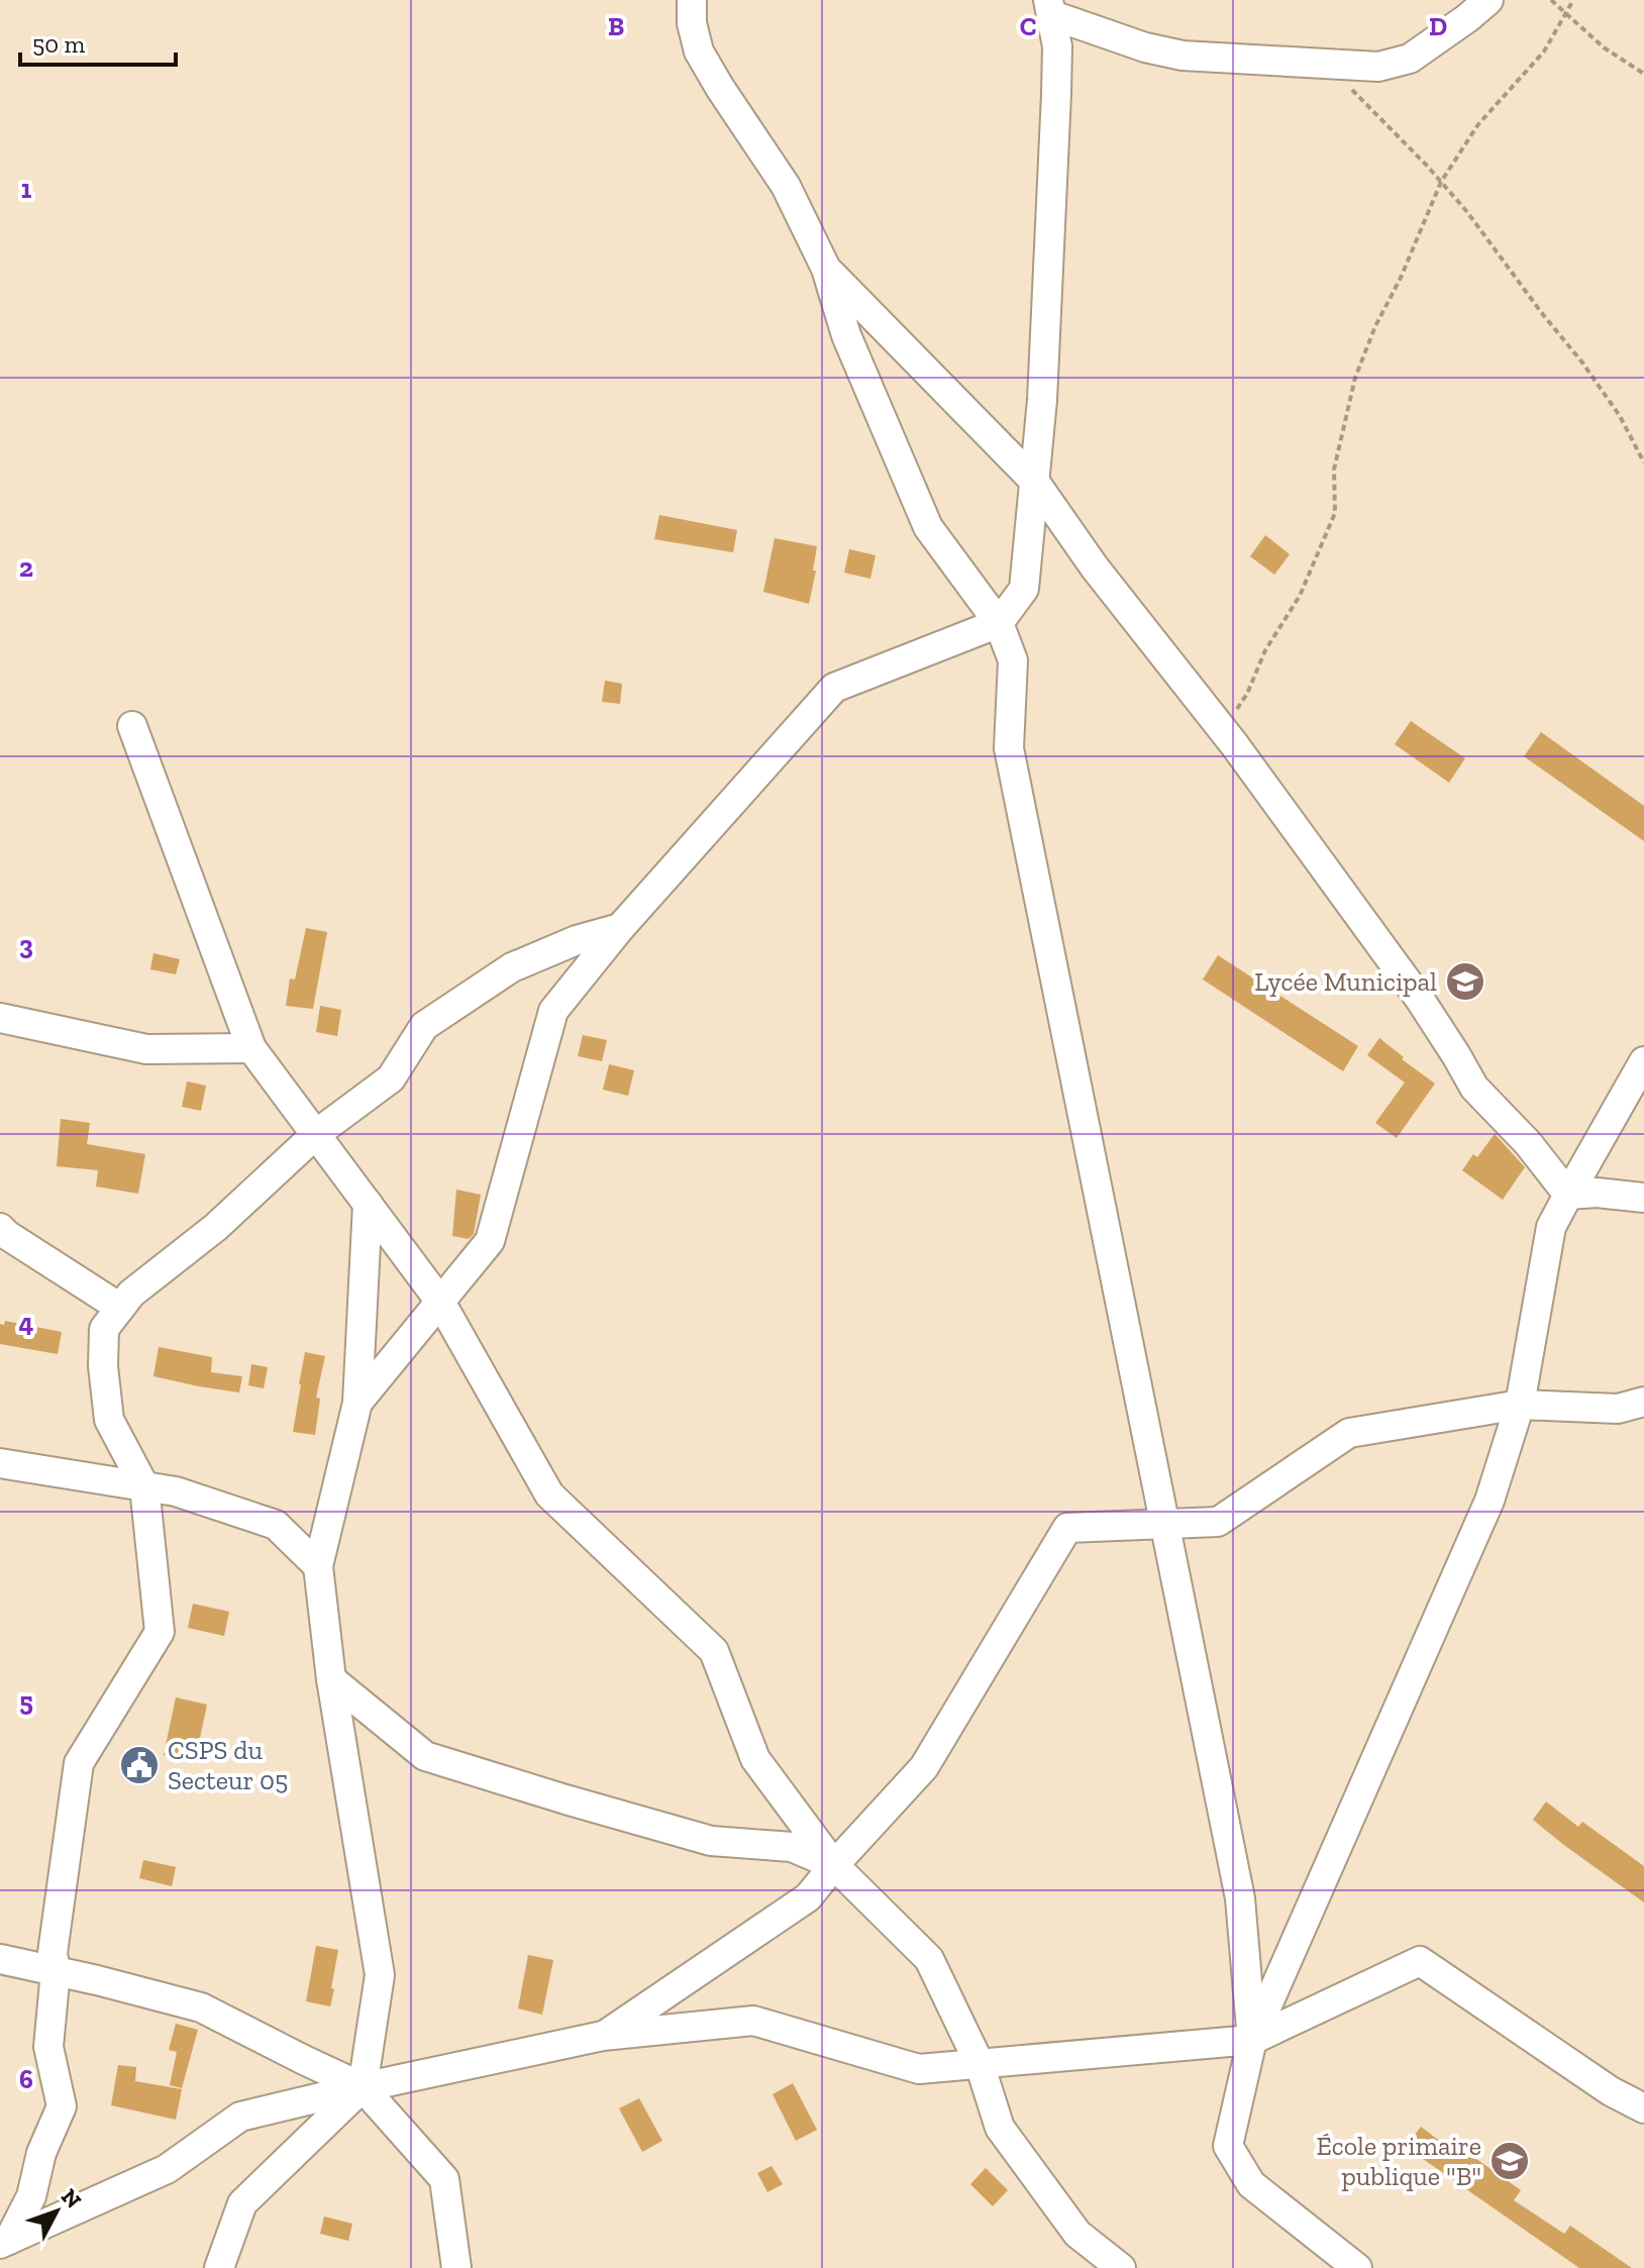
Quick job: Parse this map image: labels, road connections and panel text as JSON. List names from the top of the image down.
{
  "places": {
    "school or university": ["Lycée Municipal", "École primaire publique \"B\""],
    "public building": ["CSPS du Secteur 05"]
  },
  "scale_bar": "50 m",
  "north": "top right",
  "grid": {
    "columns": ["B", "C", "D"],
    "rows": [
      "1",
      "2",
      "3",
      "4",
      "5",
      "6"
    ]
  }
}
